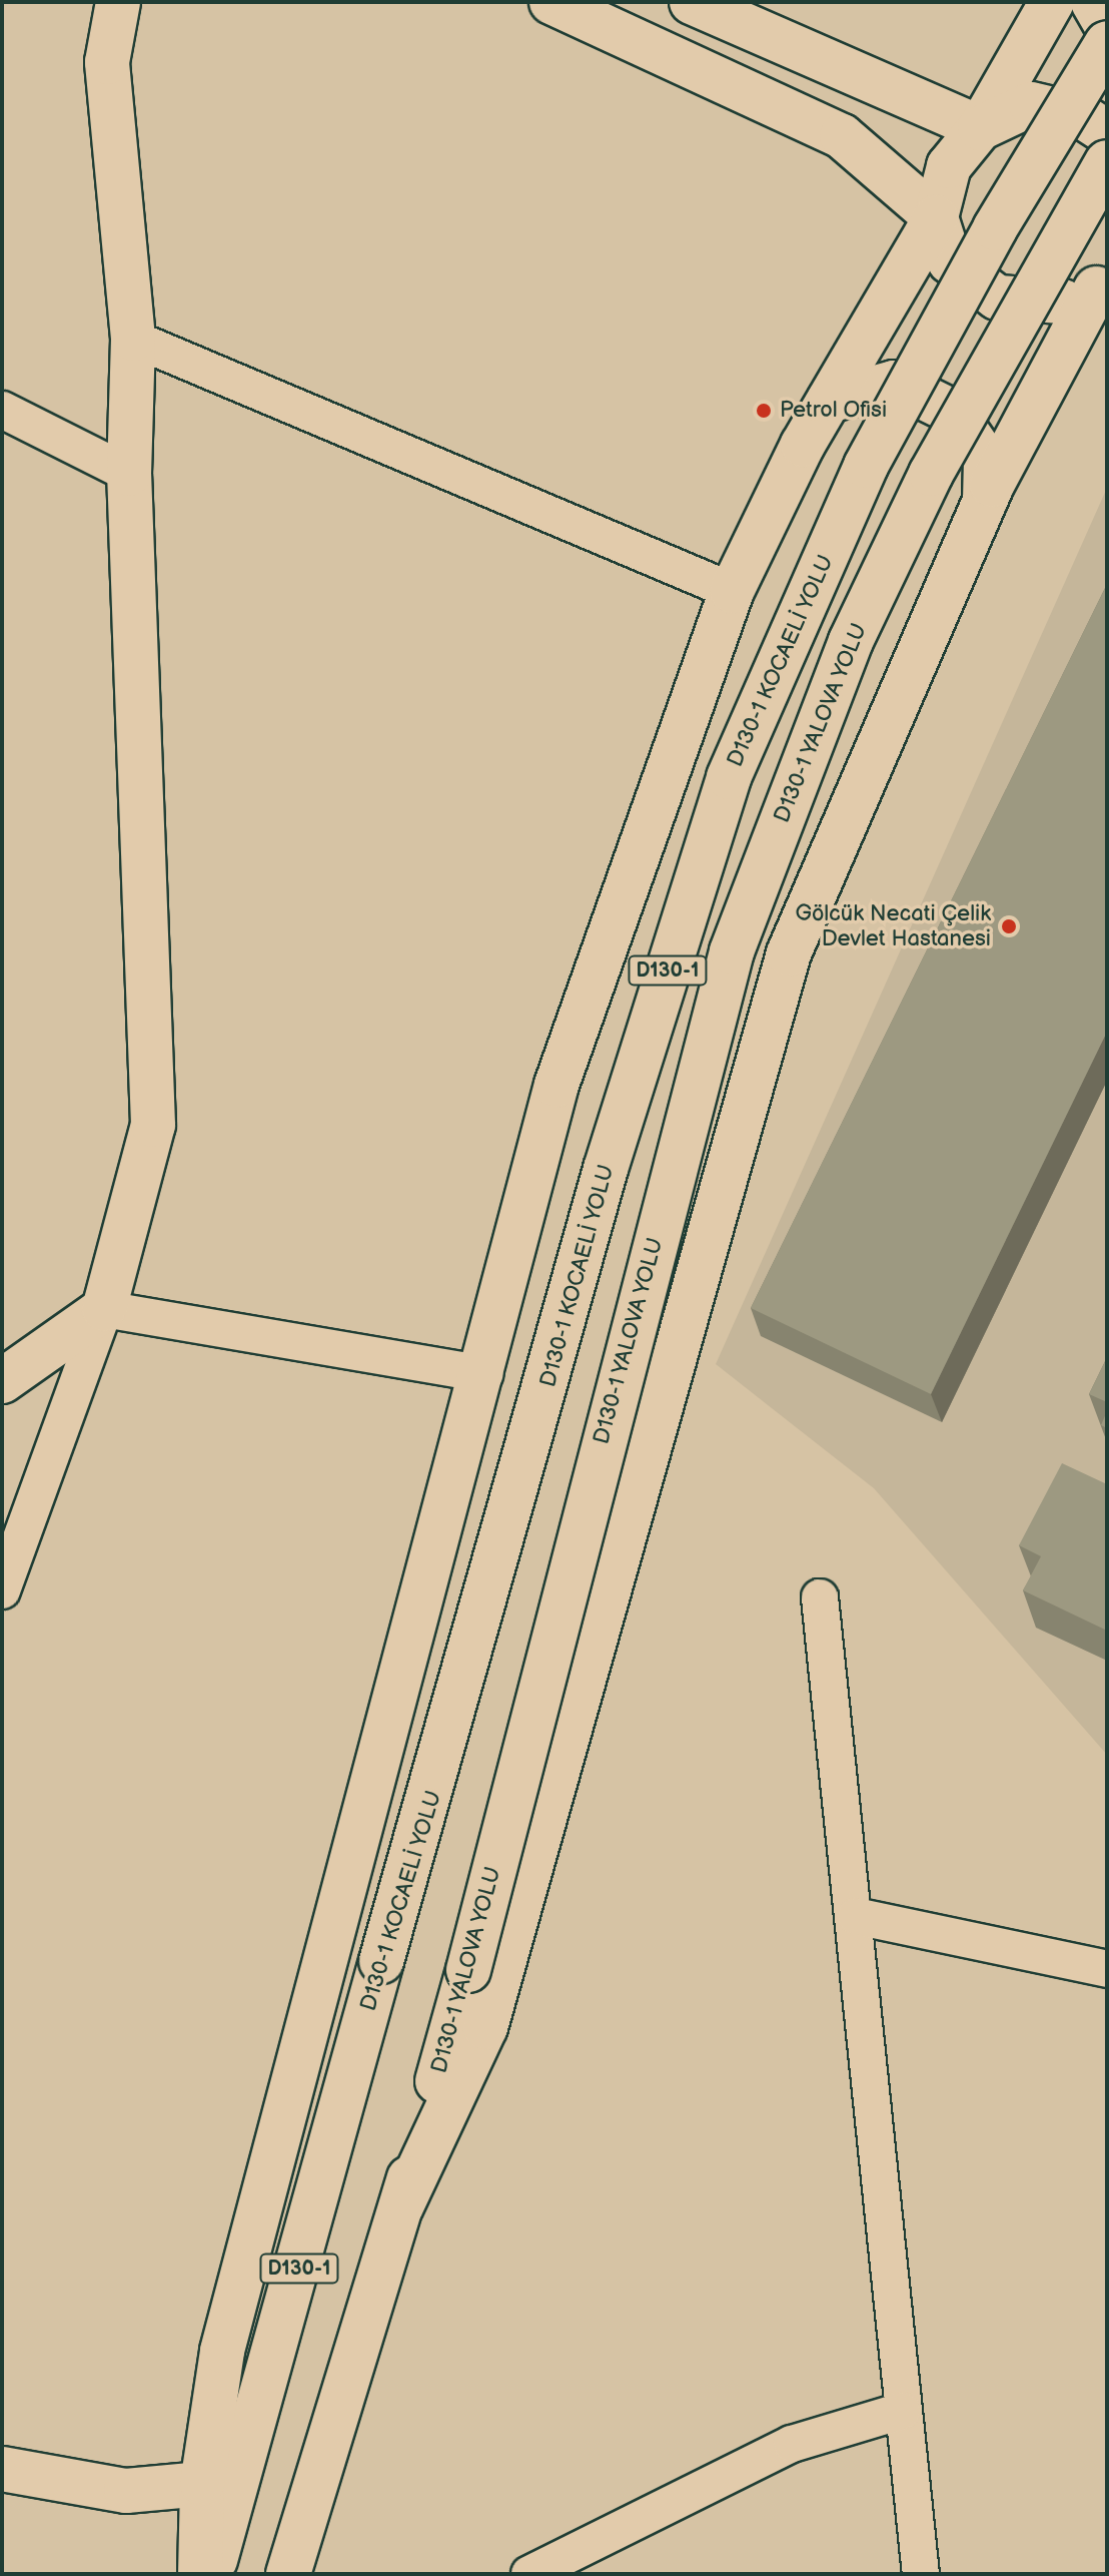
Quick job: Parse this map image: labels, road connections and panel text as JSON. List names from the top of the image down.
{
  "streets": {
    "main road": ["D130-1 KOCAELİ YOLU", "D130-1 YALOVA YOLU", "D130-1"]
  },
  "places": ["Petrol Ofisi", "Gölcük Necati Çelik Devlet Hastanesi"]
}
